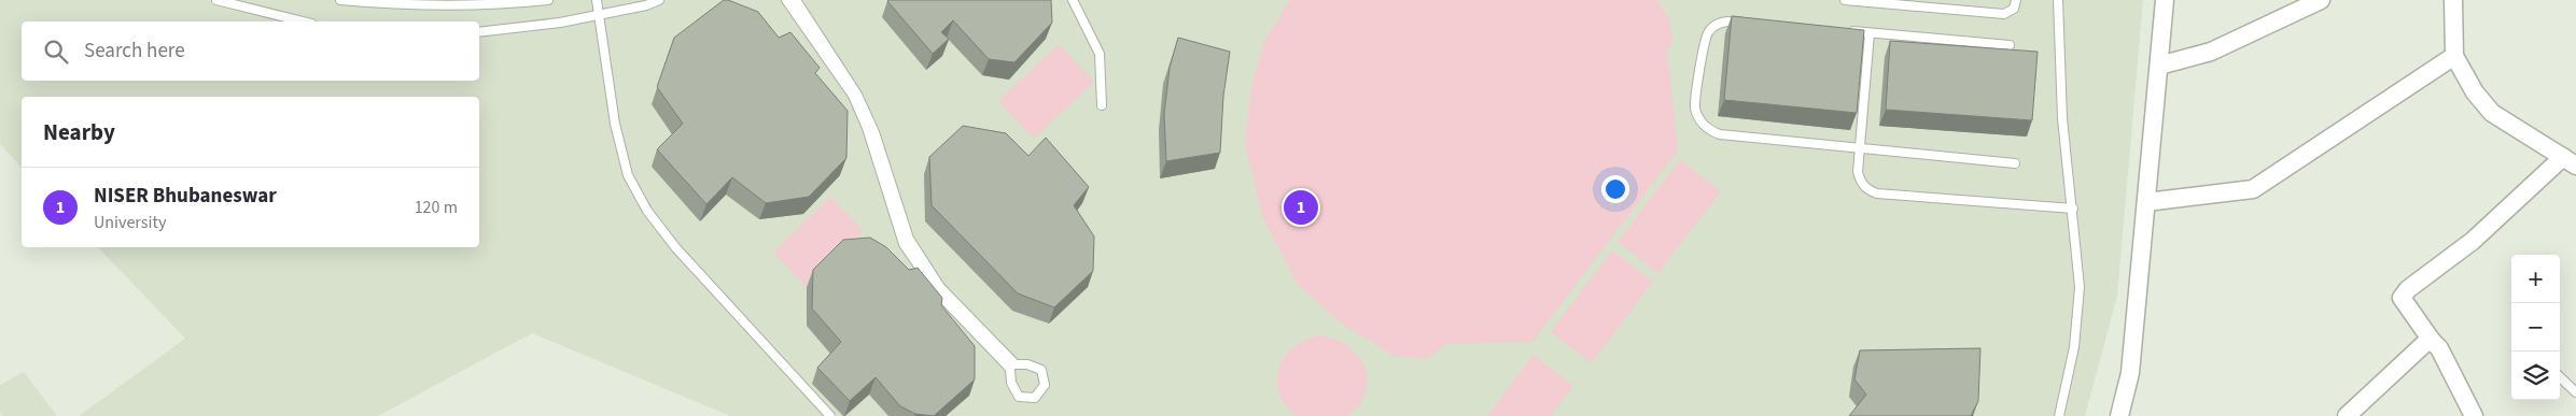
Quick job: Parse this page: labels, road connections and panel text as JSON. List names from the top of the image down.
{
  "page": {
    "search": "Search here",
    "heading": "Nearby",
    "list": [
      {
        "mark": "1",
        "name": "NISER Bhubaneswar",
        "note": "University",
        "value": "120 m"
      }
    ],
    "pins": "1",
    "map_buttons": ["+", "−"]
  }
}
